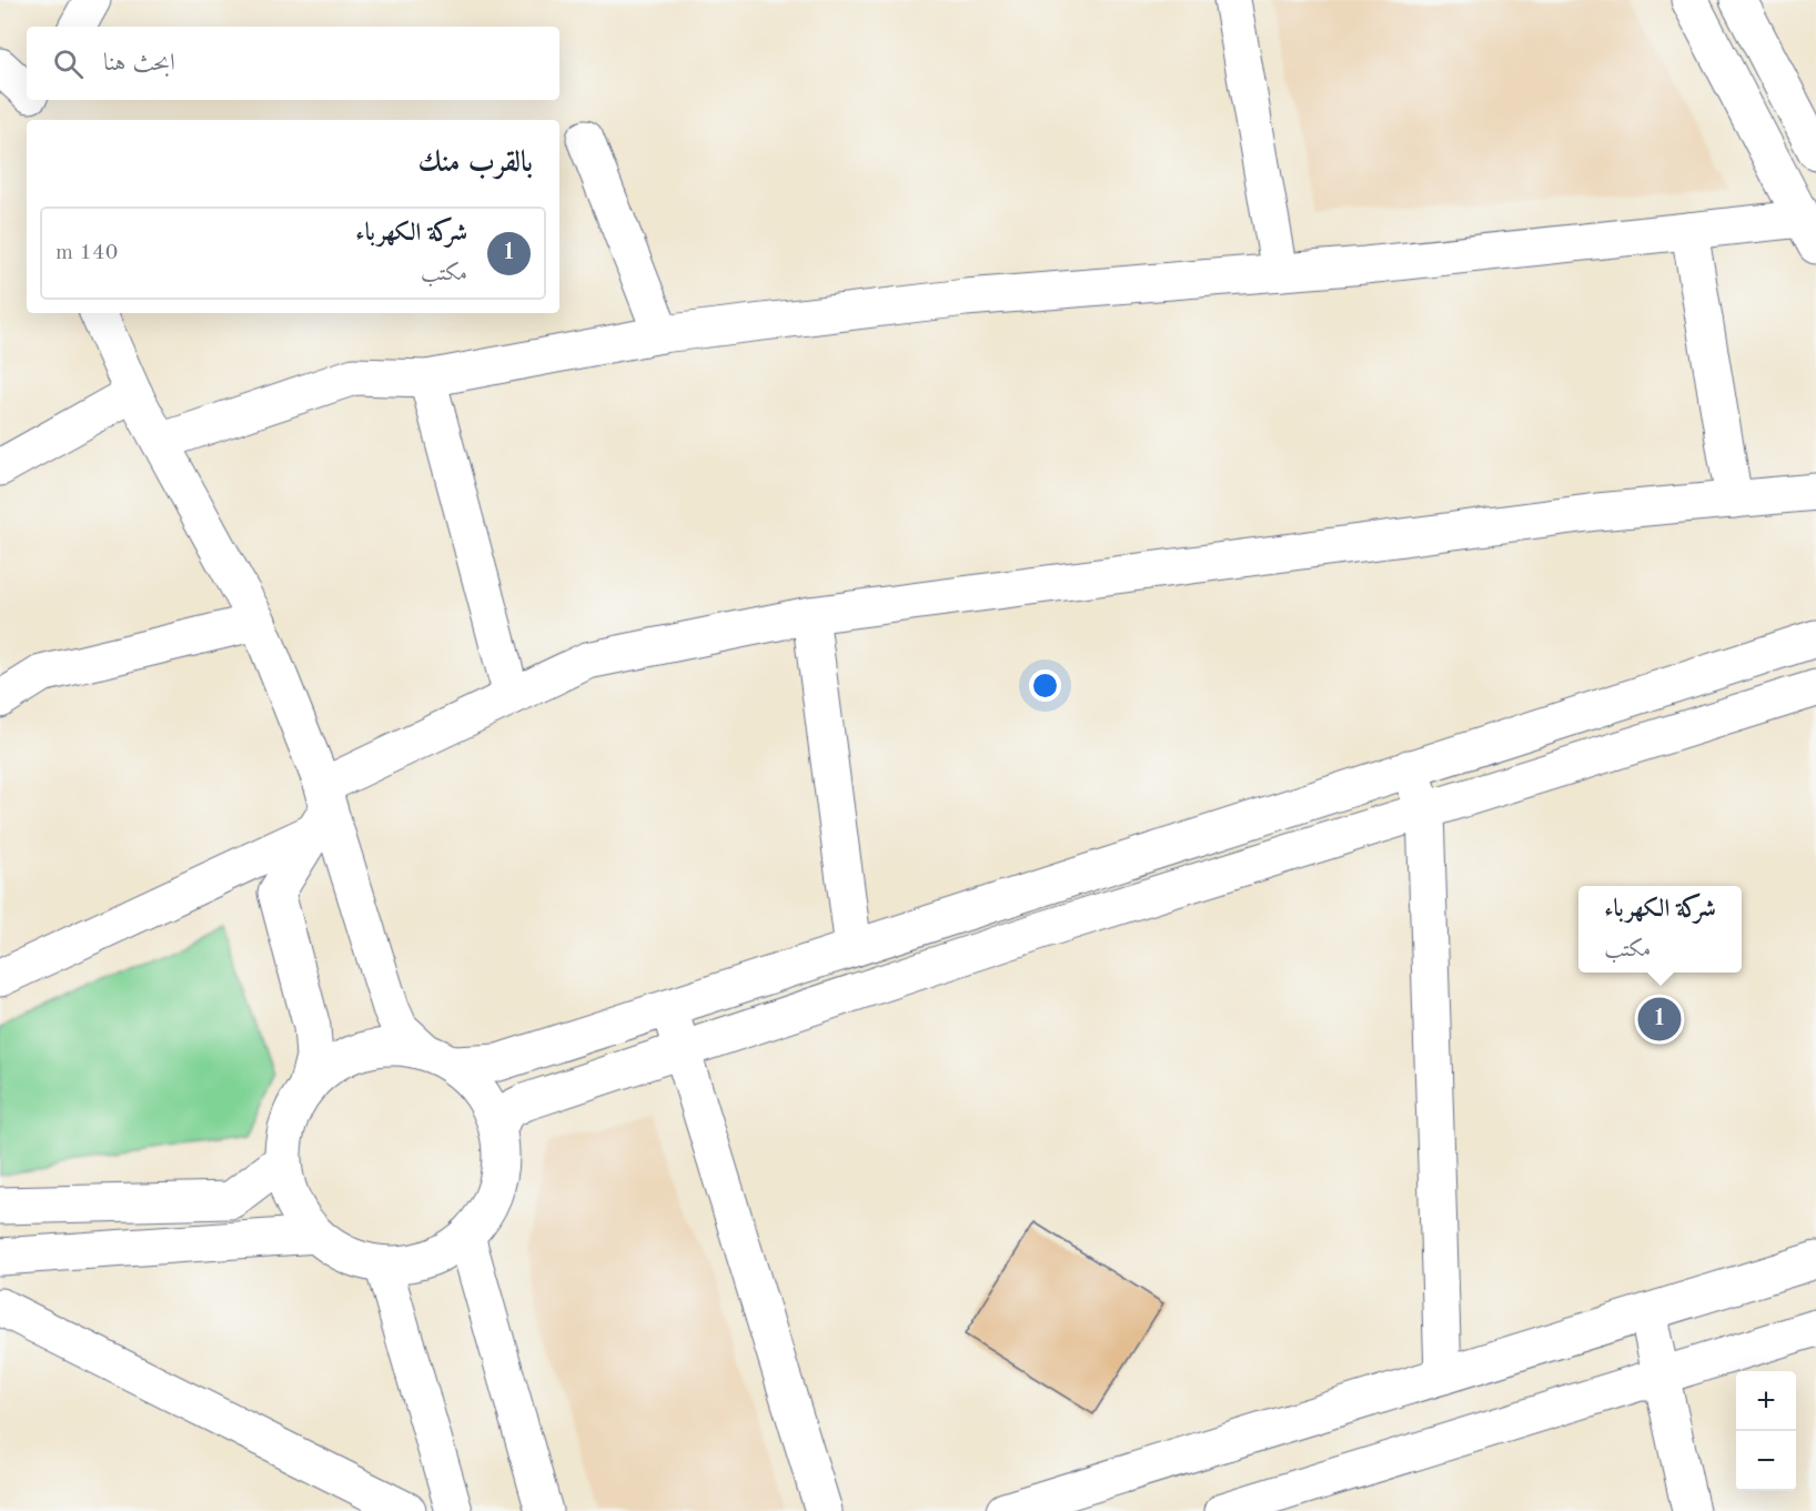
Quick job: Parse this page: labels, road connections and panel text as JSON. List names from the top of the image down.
{
  "page": {
    "search": "ابحث هنا",
    "heading": "بالقرب منك",
    "list": [
      {
        "mark": "1",
        "name": "شركة الكهرباء",
        "note": "مكتب",
        "value": "140 m"
      }
    ],
    "popup": ["شركة الكهرباء", "مكتب"],
    "pins": "1",
    "map_buttons": ["+", "−"]
  }
}
